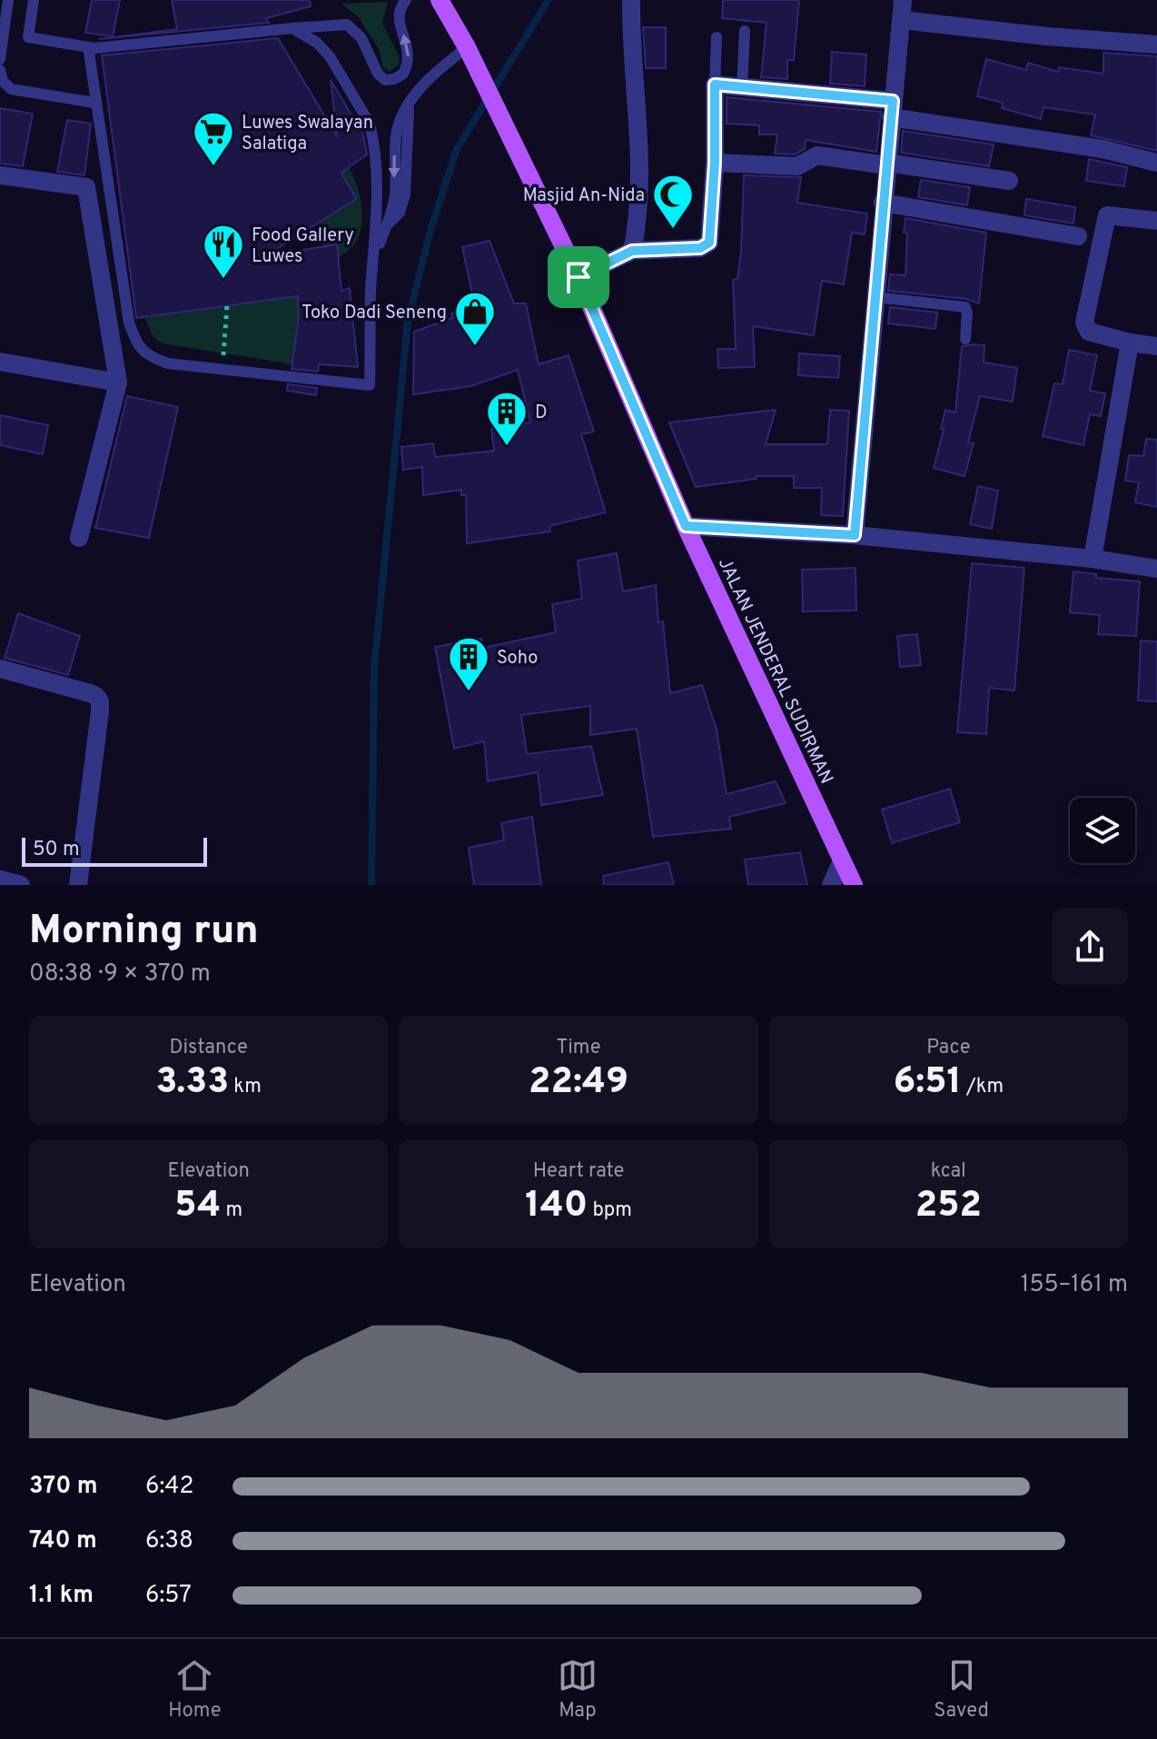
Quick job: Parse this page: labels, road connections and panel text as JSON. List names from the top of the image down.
{
  "streets": {
    "main road": ["JALAN JENDERAL SUDIRMAN"]
  },
  "places": {
    "supermarket": ["Luwes Swalayan Salatiga"],
    "mosque": ["Masjid An-Nida"],
    "restaurant": ["Food Gallery Luwes"],
    "shop": ["Toko Dadi Seneng"],
    "building": ["D", "Soho"]
  },
  "scale_bar": "50 m",
  "page": {
    "scale": "50 m",
    "heading": ["Morning run", "08:38 · 9 × 370 m"],
    "stats": [
      ["Distance", "3.33 km"],
      ["Time", "22:49"],
      ["Pace", "6:51 /km"],
      ["Elevation", "54 m"],
      ["Heart rate", "140 bpm"],
      ["kcal", "252"]
    ],
    "chart": ["Elevation", "155–161 m"],
    "list": [
      {
        "name": "370 m",
        "note": "6:42"
      },
      {
        "name": "740 m",
        "note": "6:38"
      },
      {
        "name": "1.1 km",
        "note": "6:57"
      }
    ],
    "tabs": ["Home", "Map", "Saved"]
  }
}
